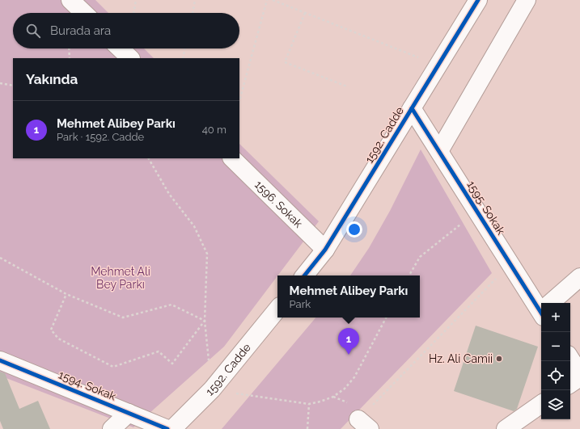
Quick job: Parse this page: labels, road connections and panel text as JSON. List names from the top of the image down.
{
  "streets": {
    "street": [
      "1592. Cadde",
      "1596. Sokak",
      "1595. Sokak",
      "1594. Sokak"
    ]
  },
  "crossings": [
    ["1592. Cadde", "1596. Sokak"],
    ["1592. Cadde", "1595. Sokak"]
  ],
  "parks": ["Mehmet Ali Bey Parkı"],
  "places": ["Hz. Ali Camii"],
  "page": {
    "search": "Burada ara",
    "heading": "Yakında",
    "list": [
      {
        "mark": "1",
        "name": "Mehmet Alibey Parkı",
        "note": "Park · 1592. Cadde",
        "value": "40 m"
      }
    ],
    "popup": ["Mehmet Alibey Parkı", "Park"],
    "map_buttons": ["+", "−"],
    "pins": "1"
  }
}
